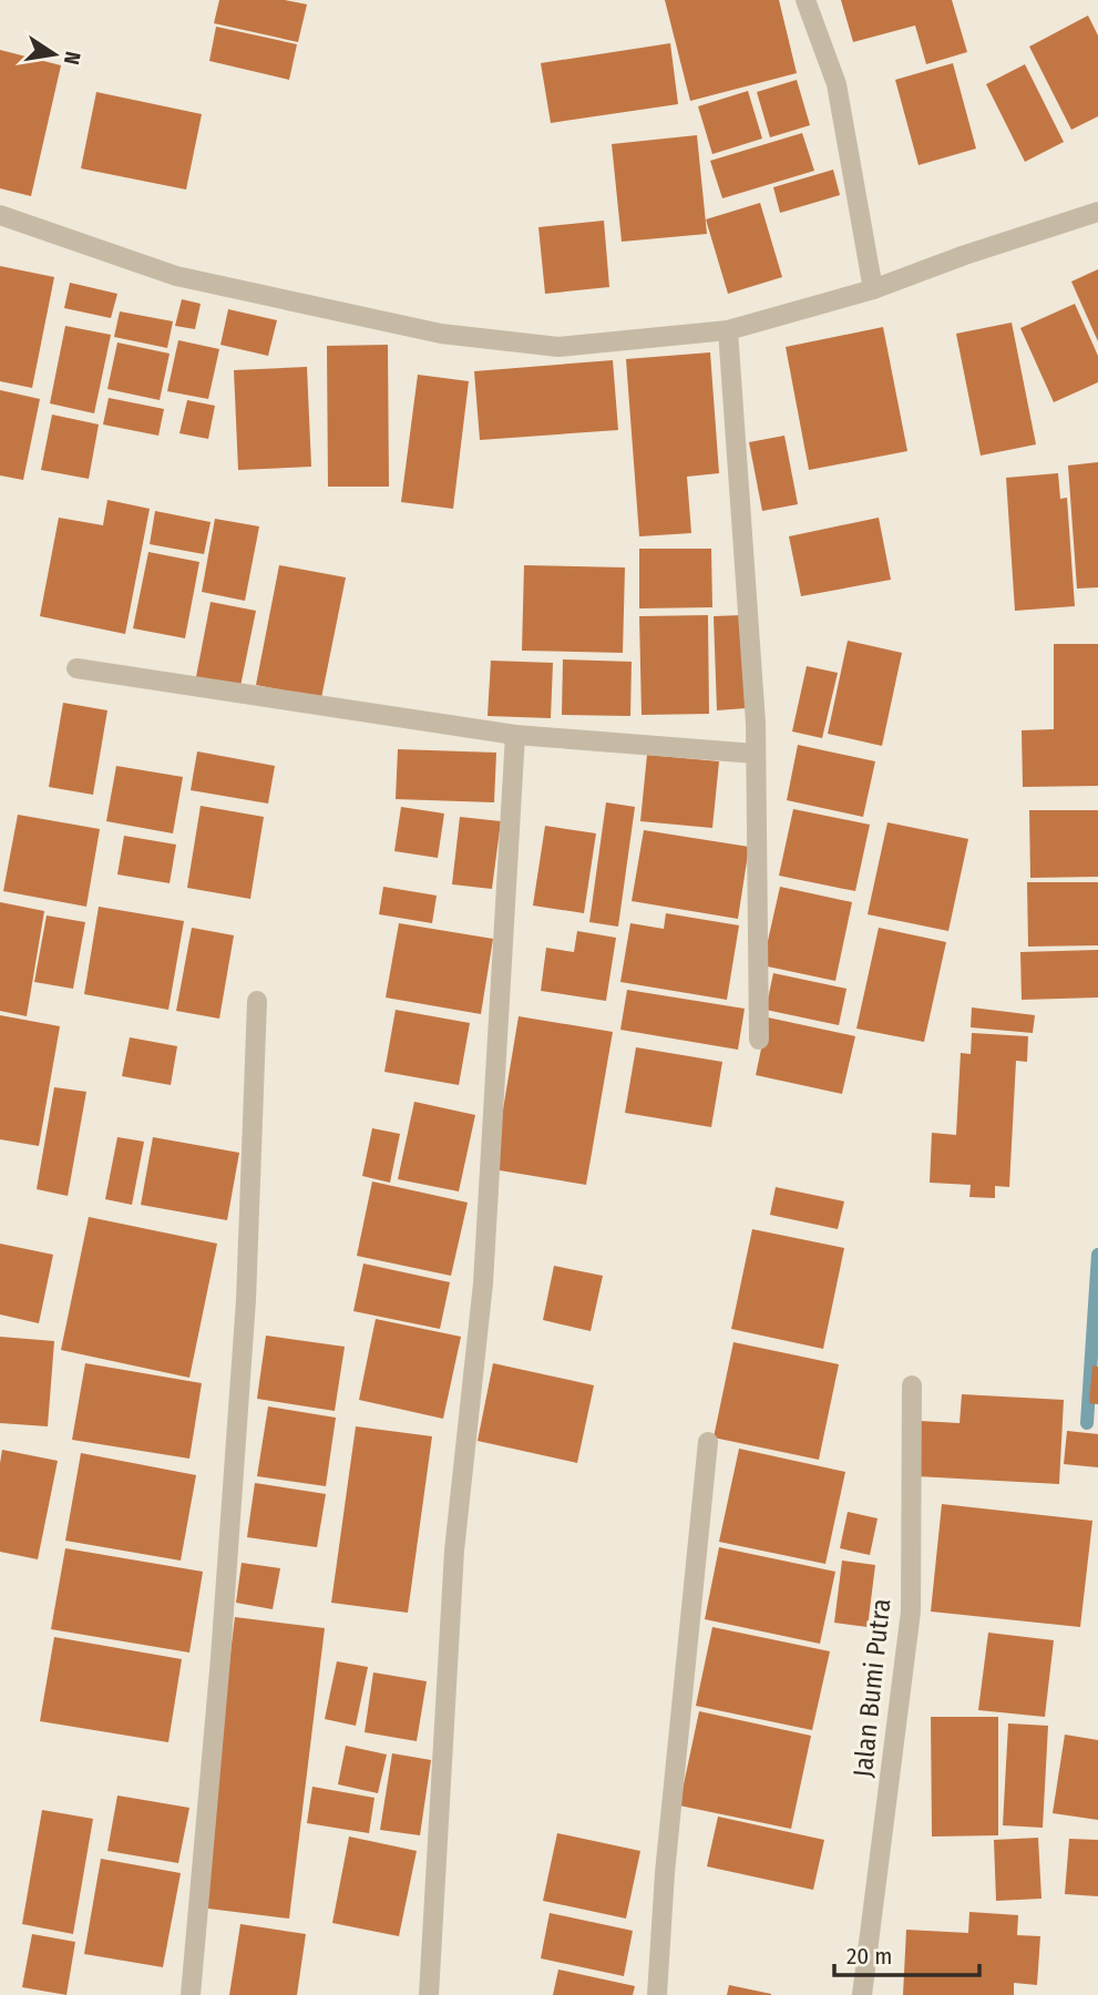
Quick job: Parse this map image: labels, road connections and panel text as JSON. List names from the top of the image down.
{
  "streets": {
    "street": ["Jalan Bumi Putra"]
  },
  "scale_bar": "20 m",
  "north": "right"
}
